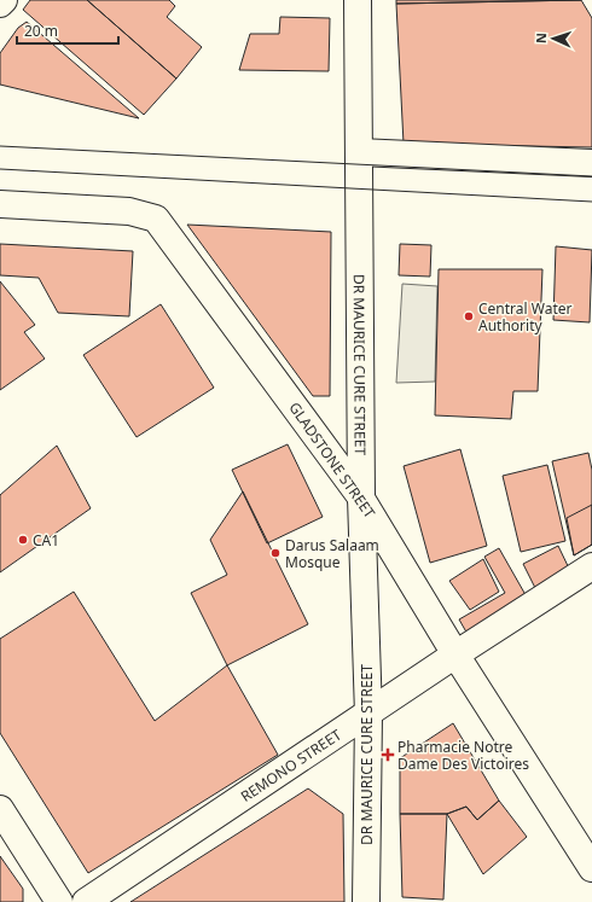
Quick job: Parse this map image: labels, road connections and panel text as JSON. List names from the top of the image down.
{
  "streets": {
    "street": ["DR MAURICE CURE STREET", "GLADSTONE STREET", "REMONO STREET"]
  },
  "crossings": [
    ["DR MAURICE CURE STREET", "GLADSTONE STREET"],
    ["DR MAURICE CURE STREET", "REMONO STREET"],
    ["GLADSTONE STREET", "REMONO STREET"]
  ],
  "places": {
    "other": ["Central Water Authority", "CA1", "Darus Salaam Mosque"],
    "health": ["Pharmacie Notre Dame Des Victoires"]
  },
  "scale_bar": "20 m",
  "north": "left"
}
